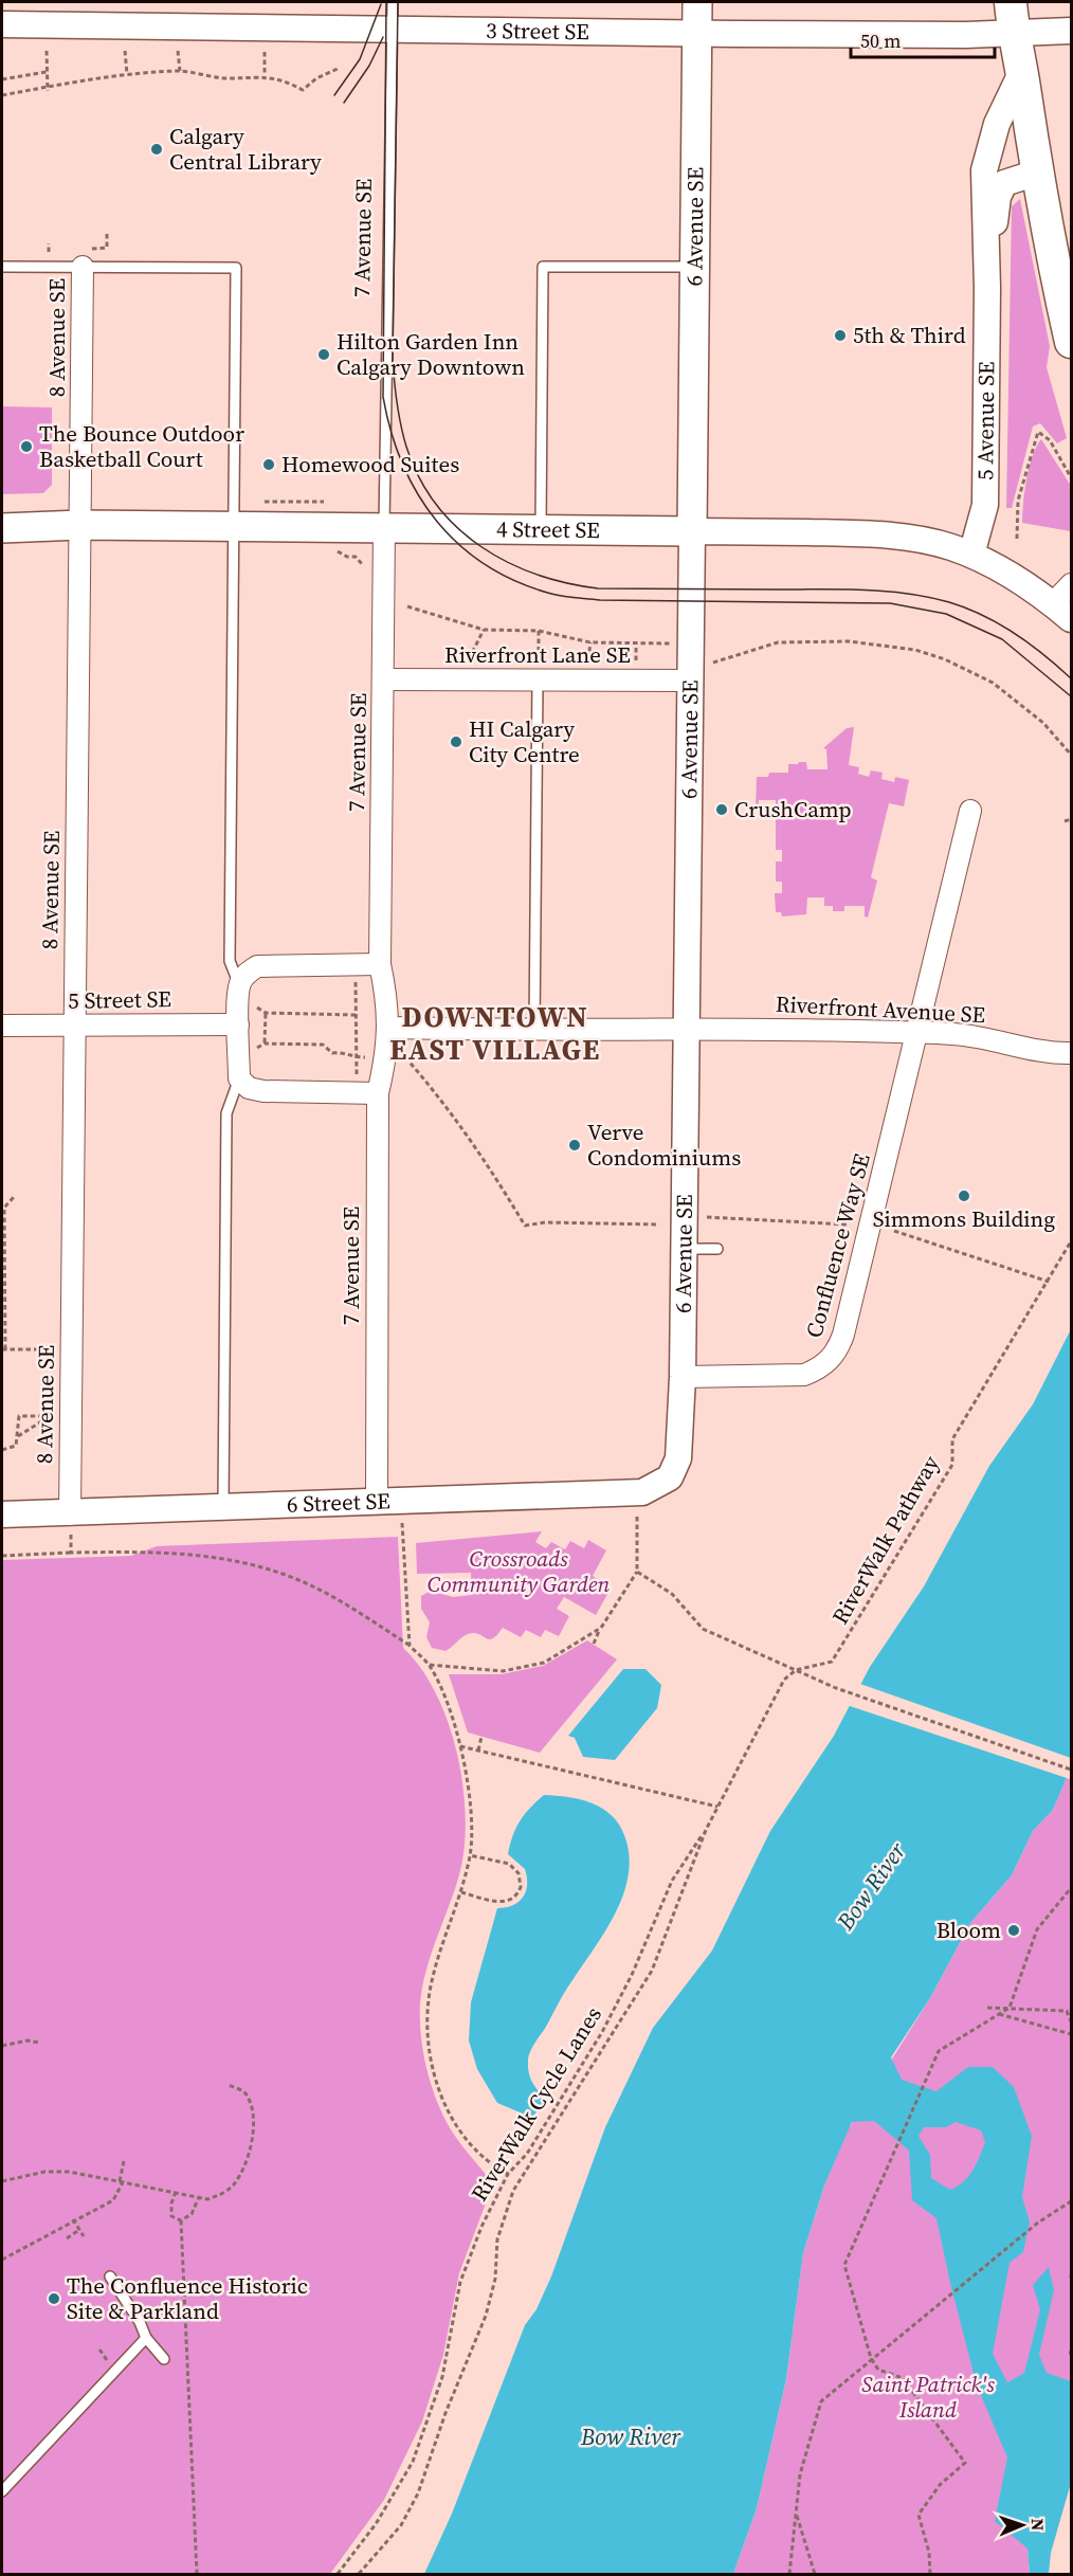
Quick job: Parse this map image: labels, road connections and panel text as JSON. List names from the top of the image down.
{
  "streets": {
    "main road": ["6 Avenue SE", "4 Street SE"],
    "street": [
      "3 Street SE",
      "7 Avenue SE",
      "8 Avenue SE",
      "5 Avenue SE",
      "Riverfront Lane SE",
      "5 Street SE",
      "Riverfront Avenue SE",
      "Confluence Way SE",
      "6 Street SE"
    ],
    "path": ["RiverWalk Pathway", "RiverWalk Cycle Lanes"]
  },
  "crossings": [
    ["3 Street SE", "6 Avenue SE"],
    ["3 Street SE", "7 Avenue SE"],
    ["6 Avenue SE", "4 Street SE"],
    ["6 Avenue SE", "Riverfront Lane SE"],
    ["6 Avenue SE", "Riverfront Avenue SE"],
    ["6 Avenue SE", "Confluence Way SE"],
    ["6 Avenue SE", "6 Street SE"],
    ["7 Avenue SE", "4 Street SE"],
    ["7 Avenue SE", "Riverfront Lane SE"],
    ["7 Avenue SE", "6 Street SE"],
    ["8 Avenue SE", "4 Street SE"],
    ["8 Avenue SE", "5 Street SE"],
    ["8 Avenue SE", "6 Street SE"],
    ["5 Avenue SE", "4 Street SE"],
    ["Riverfront Avenue SE", "Confluence Way SE"]
  ],
  "districts": ["DOWNTOWN EAST VILLAGE"],
  "water": ["Bow River"],
  "parks": ["Crossroads Community Garden", "Saint Patrick's Island"],
  "places": [
    "Calgary Central Library",
    "5th & Third",
    "Hilton Garden Inn Calgary Downtown",
    "The Bounce Outdoor Basketball Court",
    "Homewood Suites",
    "HI Calgary City Centre",
    "CrushCamp",
    "Verve Condominiums",
    "Simmons Building",
    "Bloom",
    "The Confluence Historic Site & Parkland"
  ],
  "scale_bar": "50 m",
  "north": "right"
}
